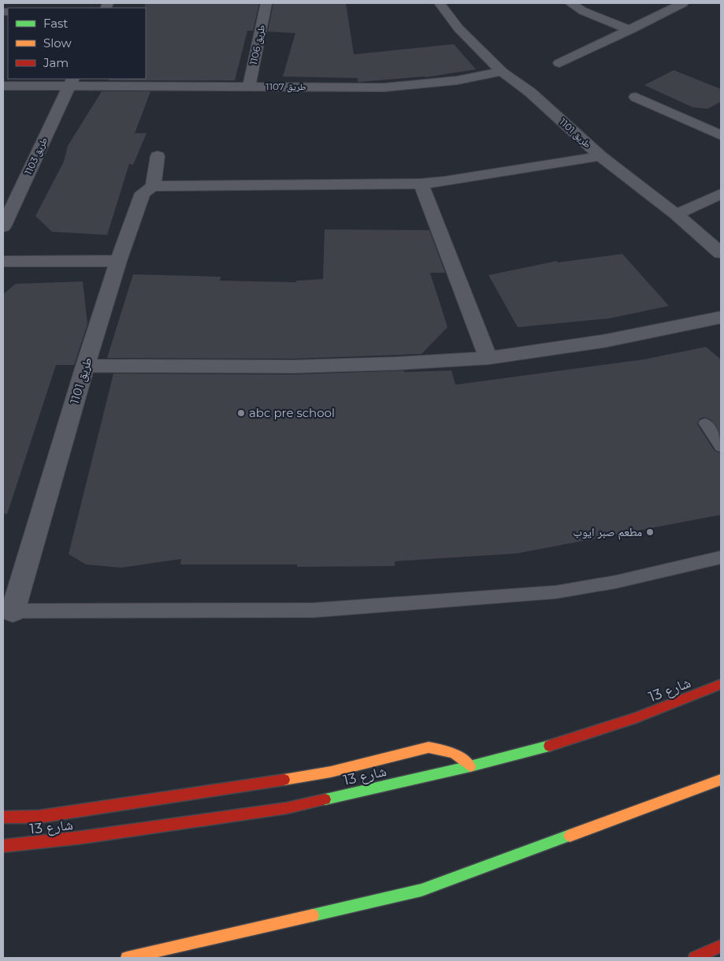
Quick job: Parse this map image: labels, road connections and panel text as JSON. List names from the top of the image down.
{
  "streets": {
    "main road": ["شارع 13"],
    "street": [
      "طريق 1106",
      "طريق 1107",
      "طريق 1101",
      "طريق 1103"
    ]
  },
  "crossings": [
    ["طريق 1106", "طريق 1107"],
    ["طريق 1107", "طريق 1101"],
    ["طريق 1107", "طريق 1103"]
  ],
  "places": ["abc pre school", "مطعم صبر ايوب"],
  "legend": ["Fast", "Slow", "Jam"]
}
